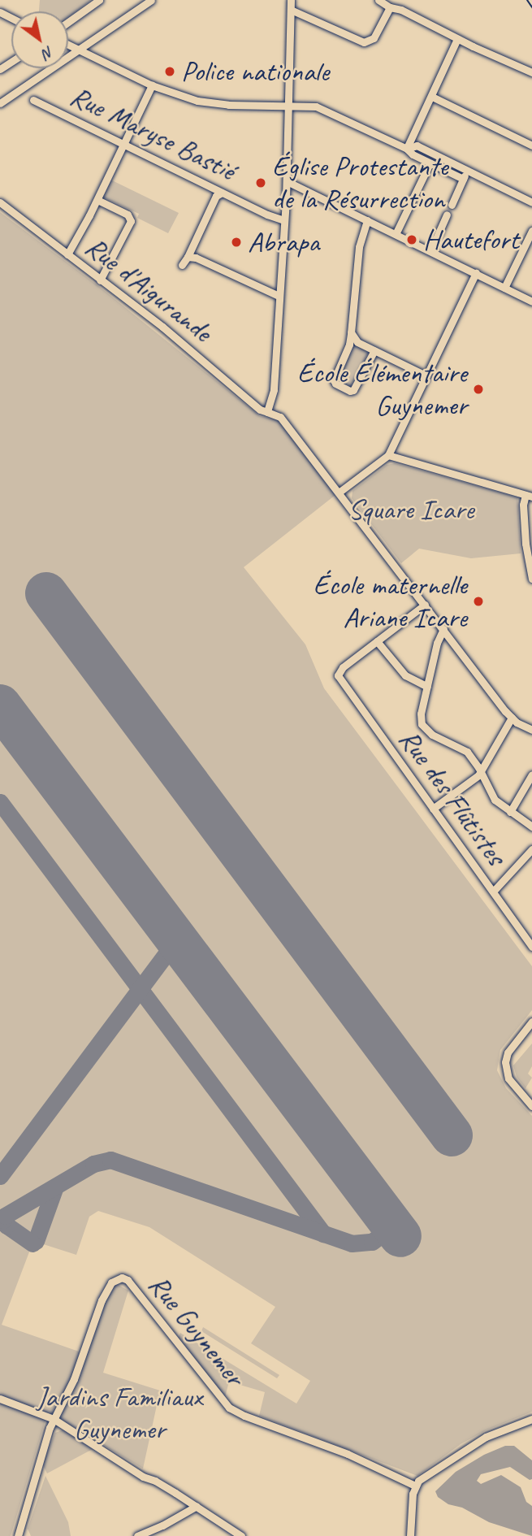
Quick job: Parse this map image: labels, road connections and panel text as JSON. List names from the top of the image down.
{
  "streets": {
    "street": [
      "Rue Maryse Bastié",
      "Rue d'Aigurande",
      "Rue des Flûtistes",
      "Rue Guynemer"
    ]
  },
  "parks": ["Square Icare", "Jardins Familiaux Guynemer"],
  "places": [
    "Police nationale",
    "Église Protestante de la Résurrection",
    "Hautefort",
    "Abrapa",
    "École Élémentaire Guynemer",
    "École maternelle Ariane Icare"
  ],
  "north": "bottom right"
}
